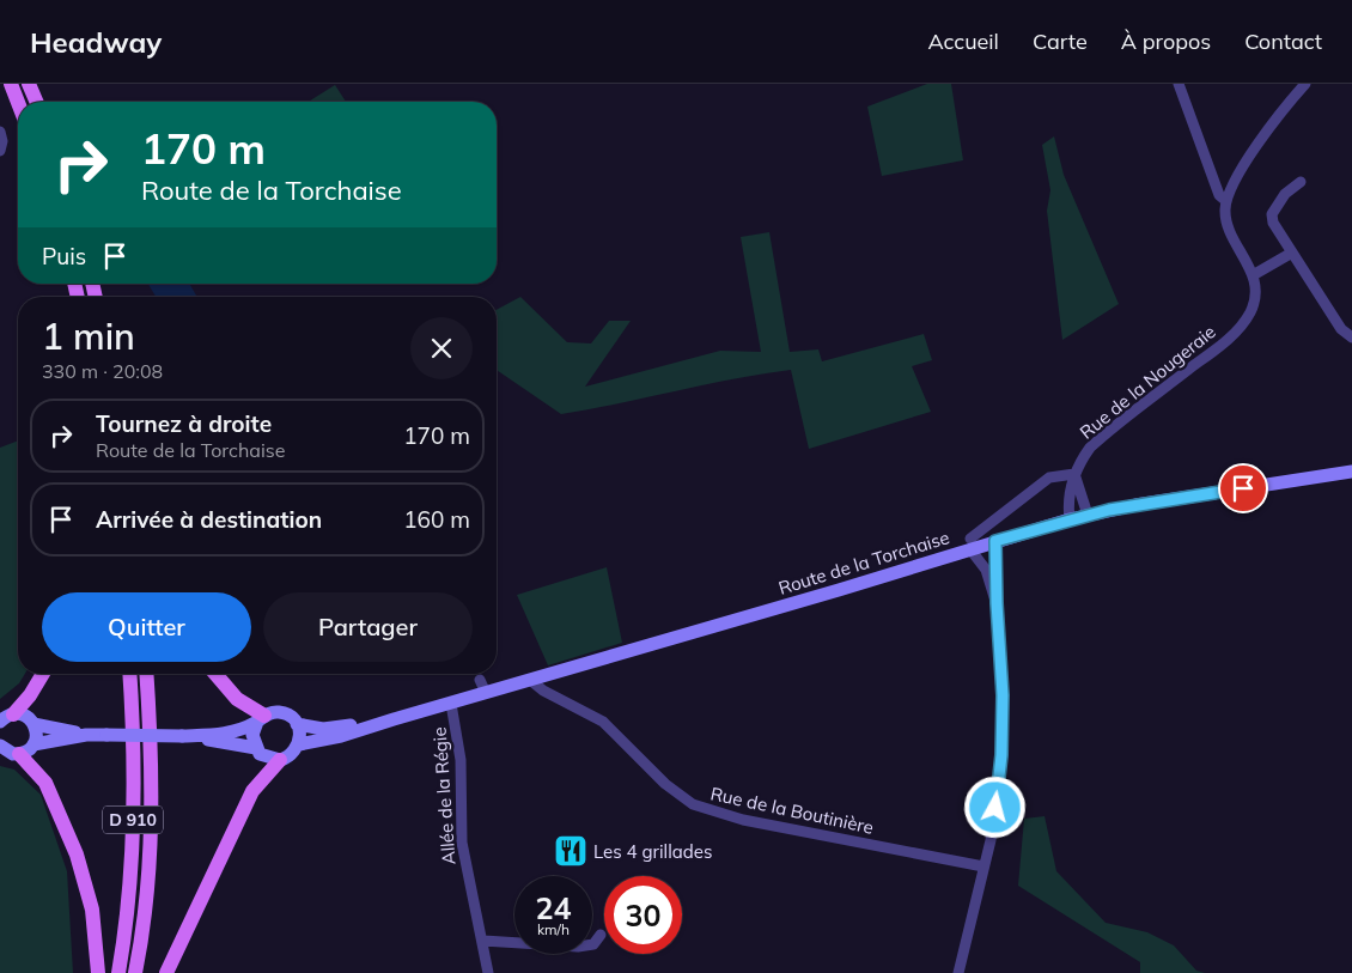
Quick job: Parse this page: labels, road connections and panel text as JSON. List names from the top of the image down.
{
  "streets": {
    "main road": ["Route de la Torchaise", "D 910"],
    "street": ["Rue de la Nougeraie", "Allée de la Régie", "Rue de la Boutinière"]
  },
  "crossings": [
    ["Route de la Torchaise", "Allée de la Régie"],
    ["Route de la Torchaise", "Rue de la Boutinière"]
  ],
  "places": {
    "restaurant": ["Les 4 grillades"]
  },
  "page": {
    "header": "Headway",
    "nav": [
      "Accueil",
      "Carte",
      "À propos",
      "Contact"
    ],
    "turn": ["170 m", "Route de la Torchaise"],
    "then": "Puis",
    "heading": ["1 min", "330 m · 20:08"],
    "list": [
      {
        "name": "Tournez à droite",
        "note": "Route de la Torchaise",
        "value": "170 m"
      },
      {
        "name": "Arrivée à destination",
        "value": "160 m"
      }
    ],
    "buttons": ["Quitter", "Partager"],
    "speed": "24 km/h",
    "limit": "30"
  }
}
